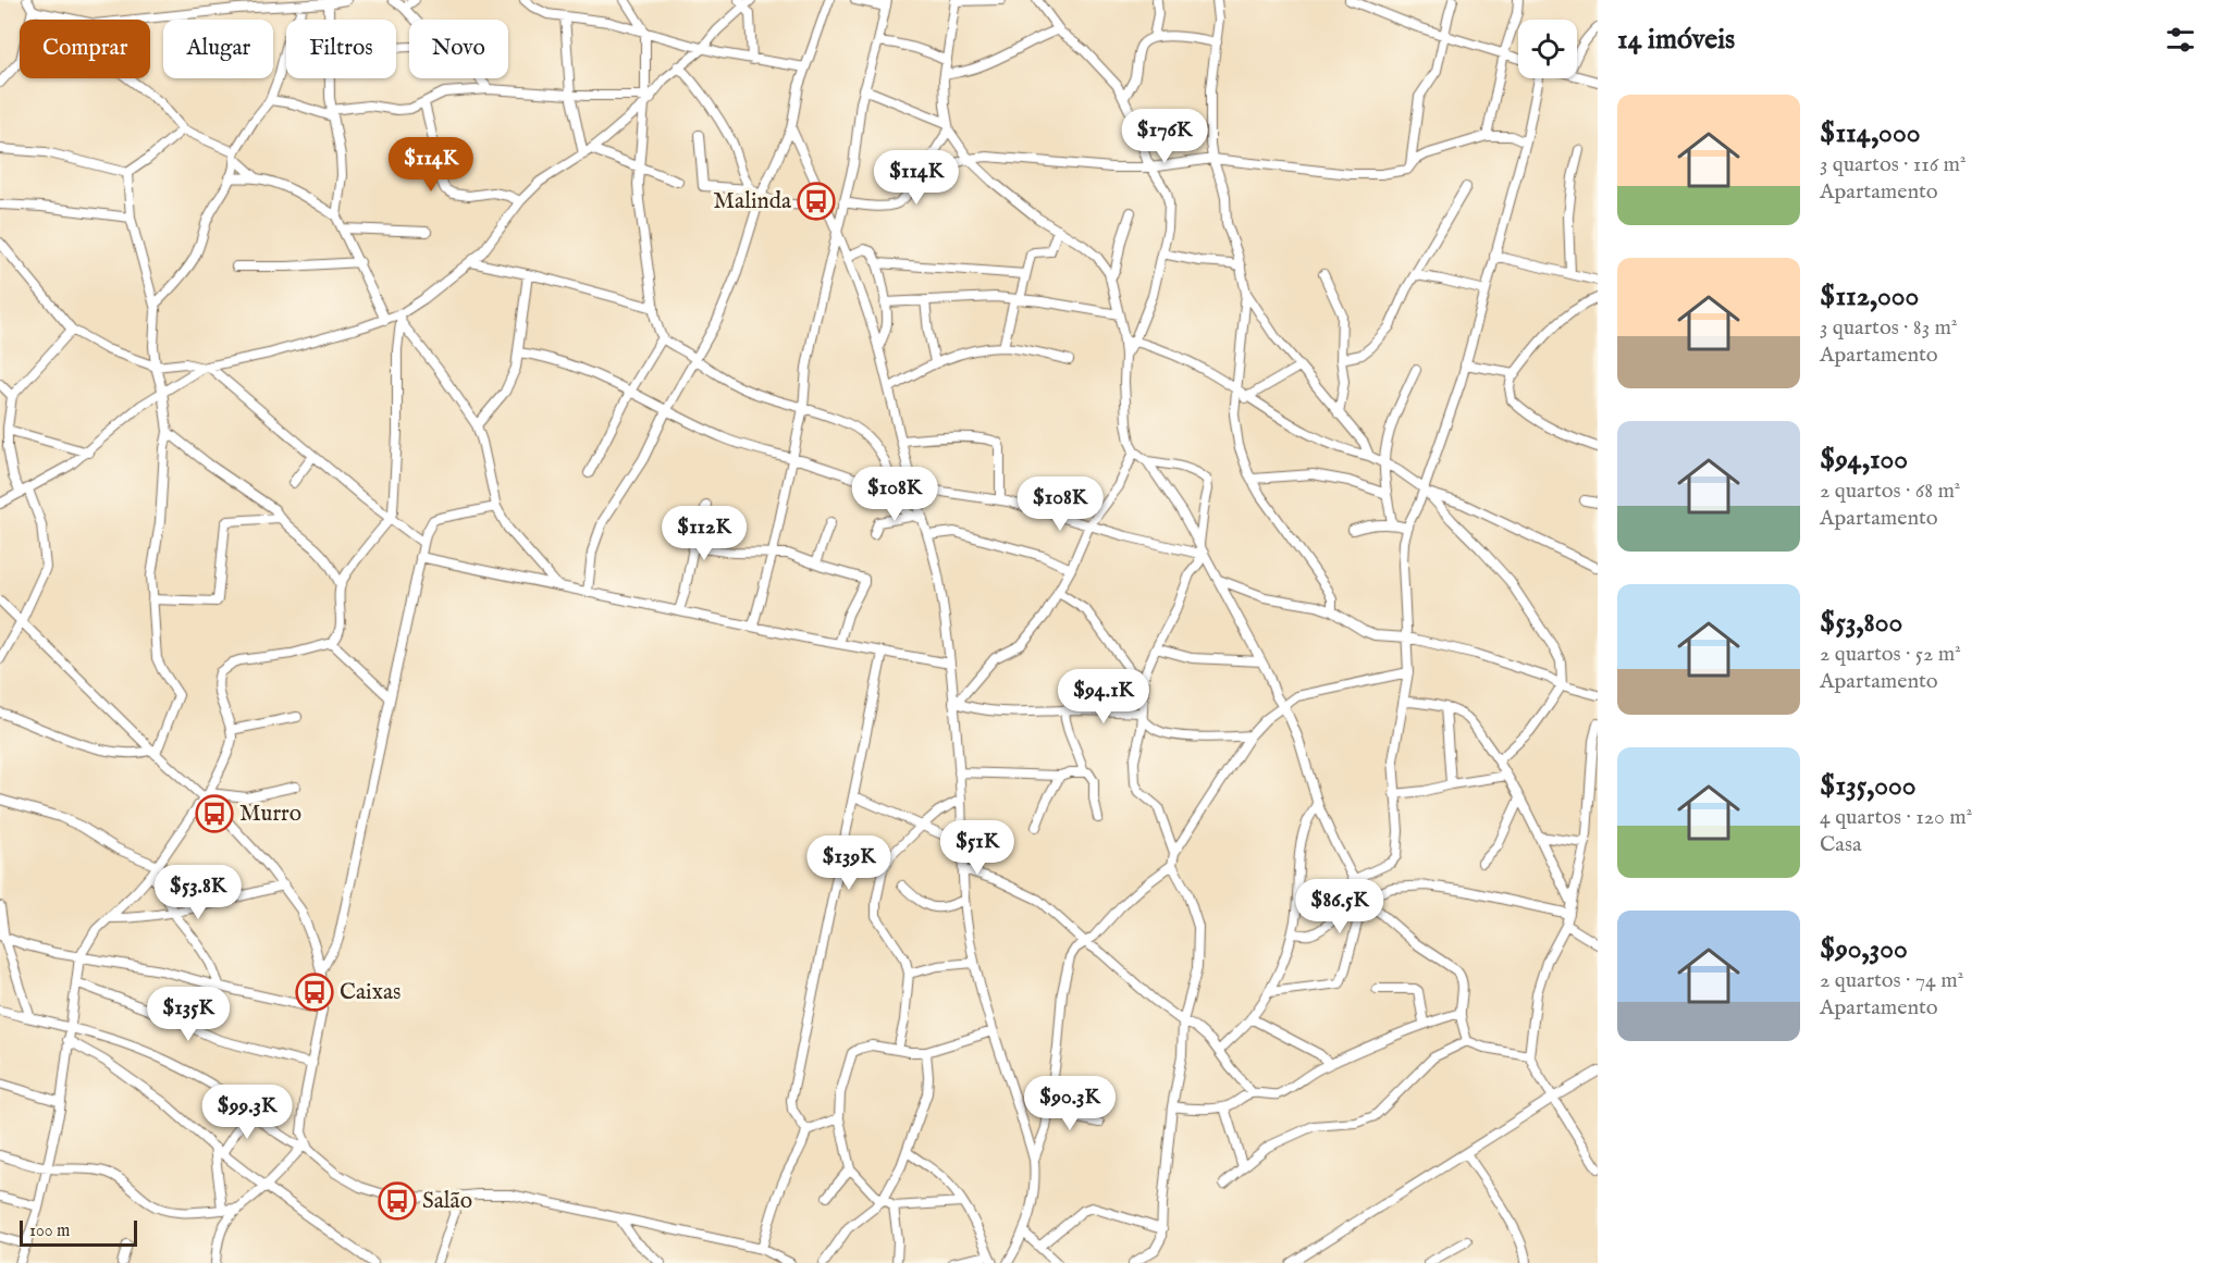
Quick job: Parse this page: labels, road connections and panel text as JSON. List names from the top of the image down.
{
  "places": {
    "bus stop": [
      "Malinda",
      "Murro",
      "Caixas",
      "Salão"
    ]
  },
  "scale_bar": "100 m",
  "page": {
    "heading": "14 imóveis",
    "chip": [
      "Comprar",
      "Alugar",
      "Filtros",
      "Novo"
    ],
    "list": [
      {
        "name": "$114,000",
        "note": "3 quartos · 116 m² · Apartamento"
      },
      {
        "name": "$112,000",
        "note": "3 quartos · 83 m² · Apartamento"
      },
      {
        "name": "$94,100",
        "note": "2 quartos · 68 m² · Apartamento"
      },
      {
        "name": "$53,800",
        "note": "2 quartos · 52 m² · Apartamento"
      },
      {
        "name": "$135,000",
        "note": "4 quartos · 120 m² · Casa"
      },
      {
        "name": "$90,300",
        "note": "2 quartos · 74 m² · Apartamento"
      }
    ],
    "price": [
      "$176K",
      "$114K",
      "$114K",
      "$108K",
      "$108K",
      "$112K",
      "$94.1K",
      "$51K",
      "$139K",
      "$53.8K",
      "$86.5K",
      "$135K",
      "$90.3K",
      "$99.3K"
    ],
    "scale": "100 m"
  }
}
